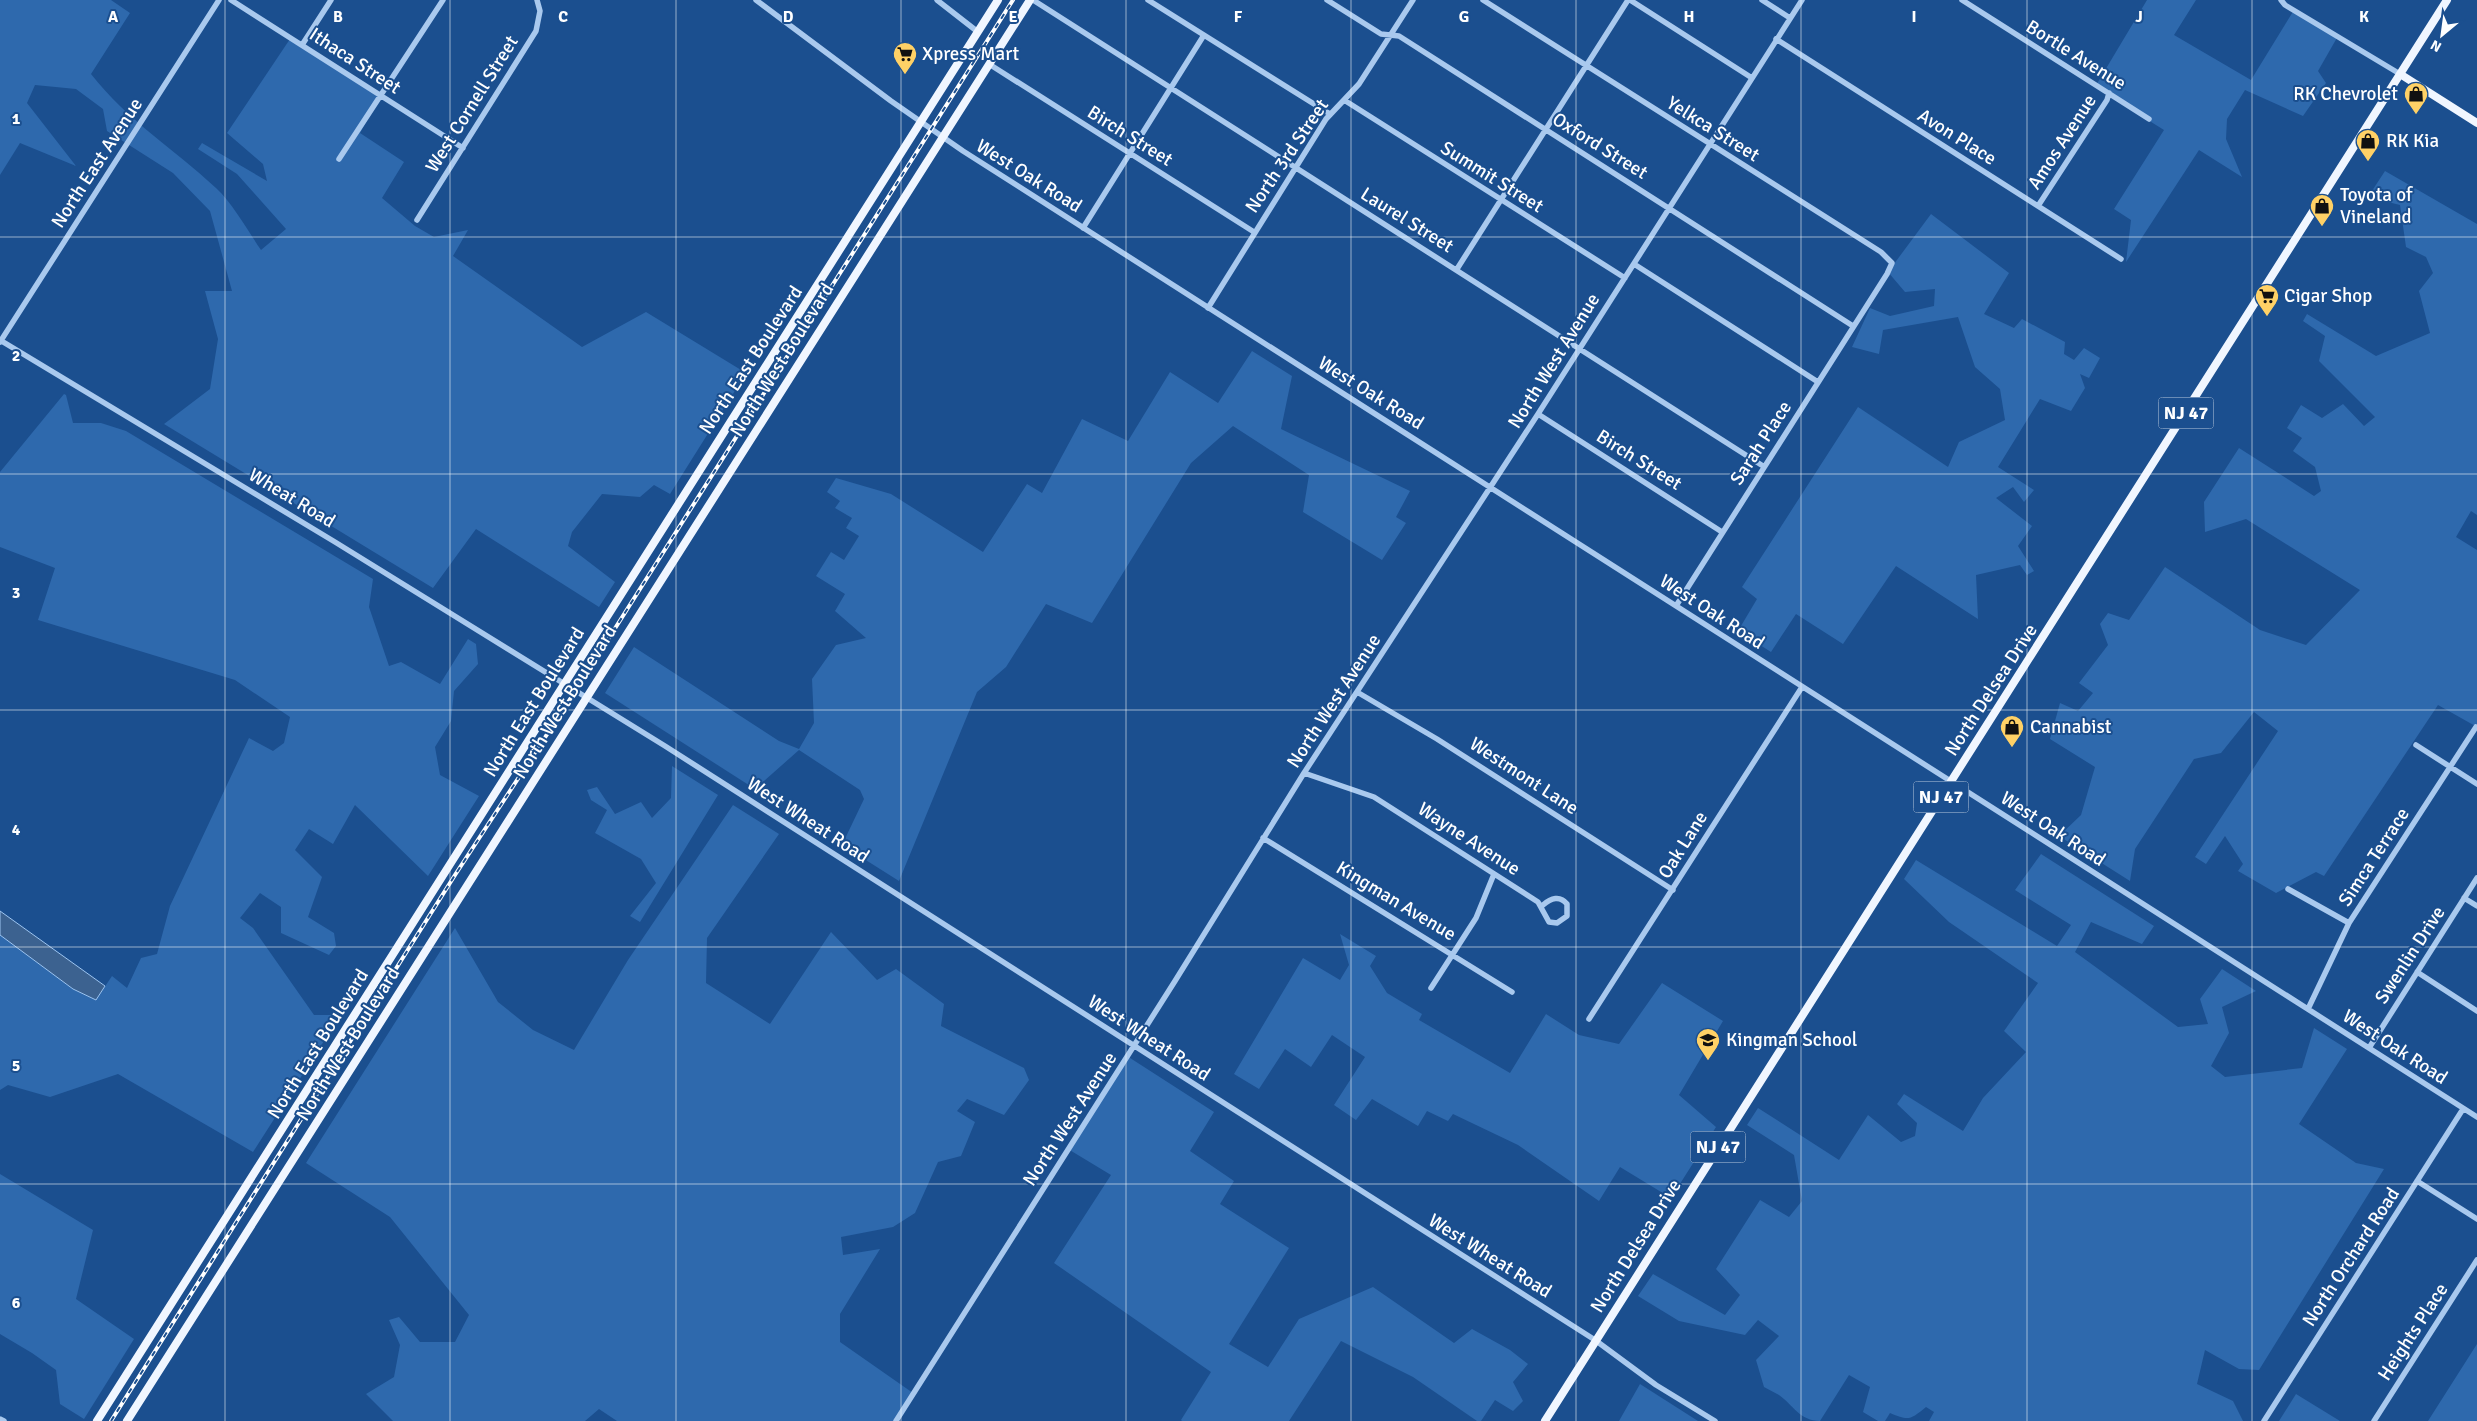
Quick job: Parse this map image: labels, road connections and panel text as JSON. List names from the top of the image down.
{
  "streets": {
    "main road": [
      "North East Boulevard",
      "North West Boulevard",
      "NJ 47",
      "North Delsea Drive"
    ],
    "street": [
      "Bortle Avenue",
      "Ithaca Street",
      "West Cornell Street",
      "Yelkca Street",
      "Birch Street",
      "Avon Place",
      "Amos Avenue",
      "Oxford Street",
      "North 3rd Street",
      "North East Avenue",
      "West Oak Road",
      "Summit Street",
      "Laurel Street",
      "North West Avenue",
      "Sarah Place",
      "Wheat Road",
      "Westmont Lane",
      "West Wheat Road",
      "Wayne Avenue",
      "Oak Lane",
      "Simca Terrace",
      "Kingman Avenue",
      "Swenlin Drive",
      "North Orchard Road",
      "Heights Place"
    ]
  },
  "crossings": [
    ["Bortle Avenue", "Amos Avenue"],
    ["Ithaca Street", "West Cornell Street"],
    ["Yelkca Street", "North West Avenue"],
    ["Yelkca Street", "Sarah Place"],
    ["Birch Street", "North 3rd Street"],
    ["Birch Street", "North West Boulevard"],
    ["Birch Street", "North West Avenue"],
    ["Birch Street", "Sarah Place"],
    ["Avon Place", "Amos Avenue"],
    ["Avon Place", "North West Avenue"],
    ["Oxford Street", "North 3rd Street"],
    ["Oxford Street", "North West Avenue"],
    ["Oxford Street", "Sarah Place"],
    ["North 3rd Street", "West Oak Road"],
    ["North 3rd Street", "Summit Street"],
    ["North 3rd Street", "Laurel Street"],
    ["North East Avenue", "Wheat Road"],
    ["West Oak Road", "North East Boulevard"],
    ["West Oak Road", "North West Boulevard"],
    ["West Oak Road", "North West Avenue"],
    ["West Oak Road", "Sarah Place"],
    ["West Oak Road", "North Delsea Drive"],
    ["West Oak Road", "Oak Lane"],
    ["West Oak Road", "Simca Terrace"],
    ["West Oak Road", "Swenlin Drive"],
    ["West Oak Road", "North Orchard Road"],
    ["Summit Street", "North West Avenue"],
    ["Laurel Street", "North West Boulevard"],
    ["Laurel Street", "North West Avenue"],
    ["Laurel Street", "Sarah Place"],
    ["North East Boulevard", "Wheat Road"],
    ["North East Boulevard", "West Wheat Road"],
    ["North West Boulevard", "West Wheat Road"],
    ["North West Avenue", "Westmont Lane"],
    ["North West Avenue", "West Wheat Road"],
    ["North West Avenue", "Wayne Avenue"],
    ["North West Avenue", "Kingman Avenue"],
    ["Wheat Road", "West Wheat Road"],
    ["North Delsea Drive", "West Wheat Road"],
    ["Westmont Lane", "Oak Lane"]
  ],
  "places": {
    "supermarket": ["Xpress Mart", "Cigar Shop"],
    "shop": [
      "RK Chevrolet",
      "RK Kia",
      "Toyota of Vineland",
      "Cannabist"
    ],
    "school or university": ["Kingman School"]
  },
  "north": "bottom left",
  "grid": {
    "columns": [
      "A",
      "B",
      "C",
      "D",
      "E",
      "F",
      "G",
      "H",
      "I",
      "J",
      "K"
    ],
    "rows": [
      "1",
      "2",
      "3",
      "4",
      "5",
      "6"
    ]
  }
}
